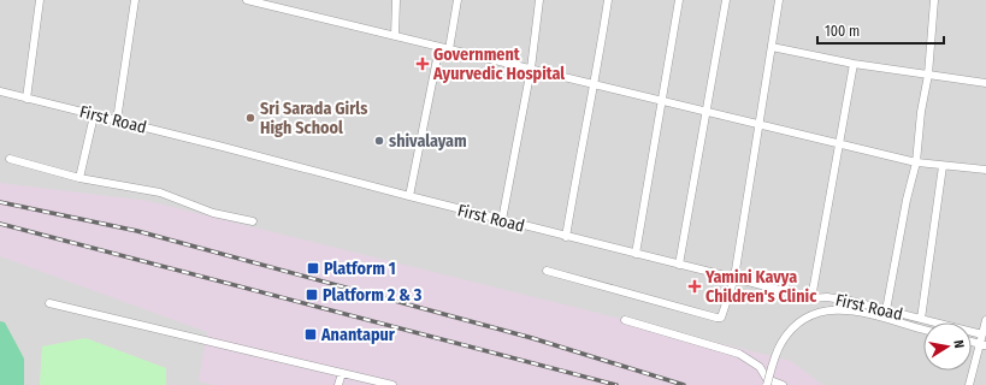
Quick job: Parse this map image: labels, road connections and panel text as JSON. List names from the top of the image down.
{
  "streets": {
    "street": ["First Road"]
  },
  "places": {
    "health": ["Government Ayurvedic Hospital", "Yamini Kavya Children's Clinic"],
    "other": ["Sri Sarada Girls High School", "shivalayam"],
    "transit": ["Platform 1", "Platform 2 & 3", "Anantapur"]
  },
  "scale_bar": "100 m",
  "north": "right"
}
